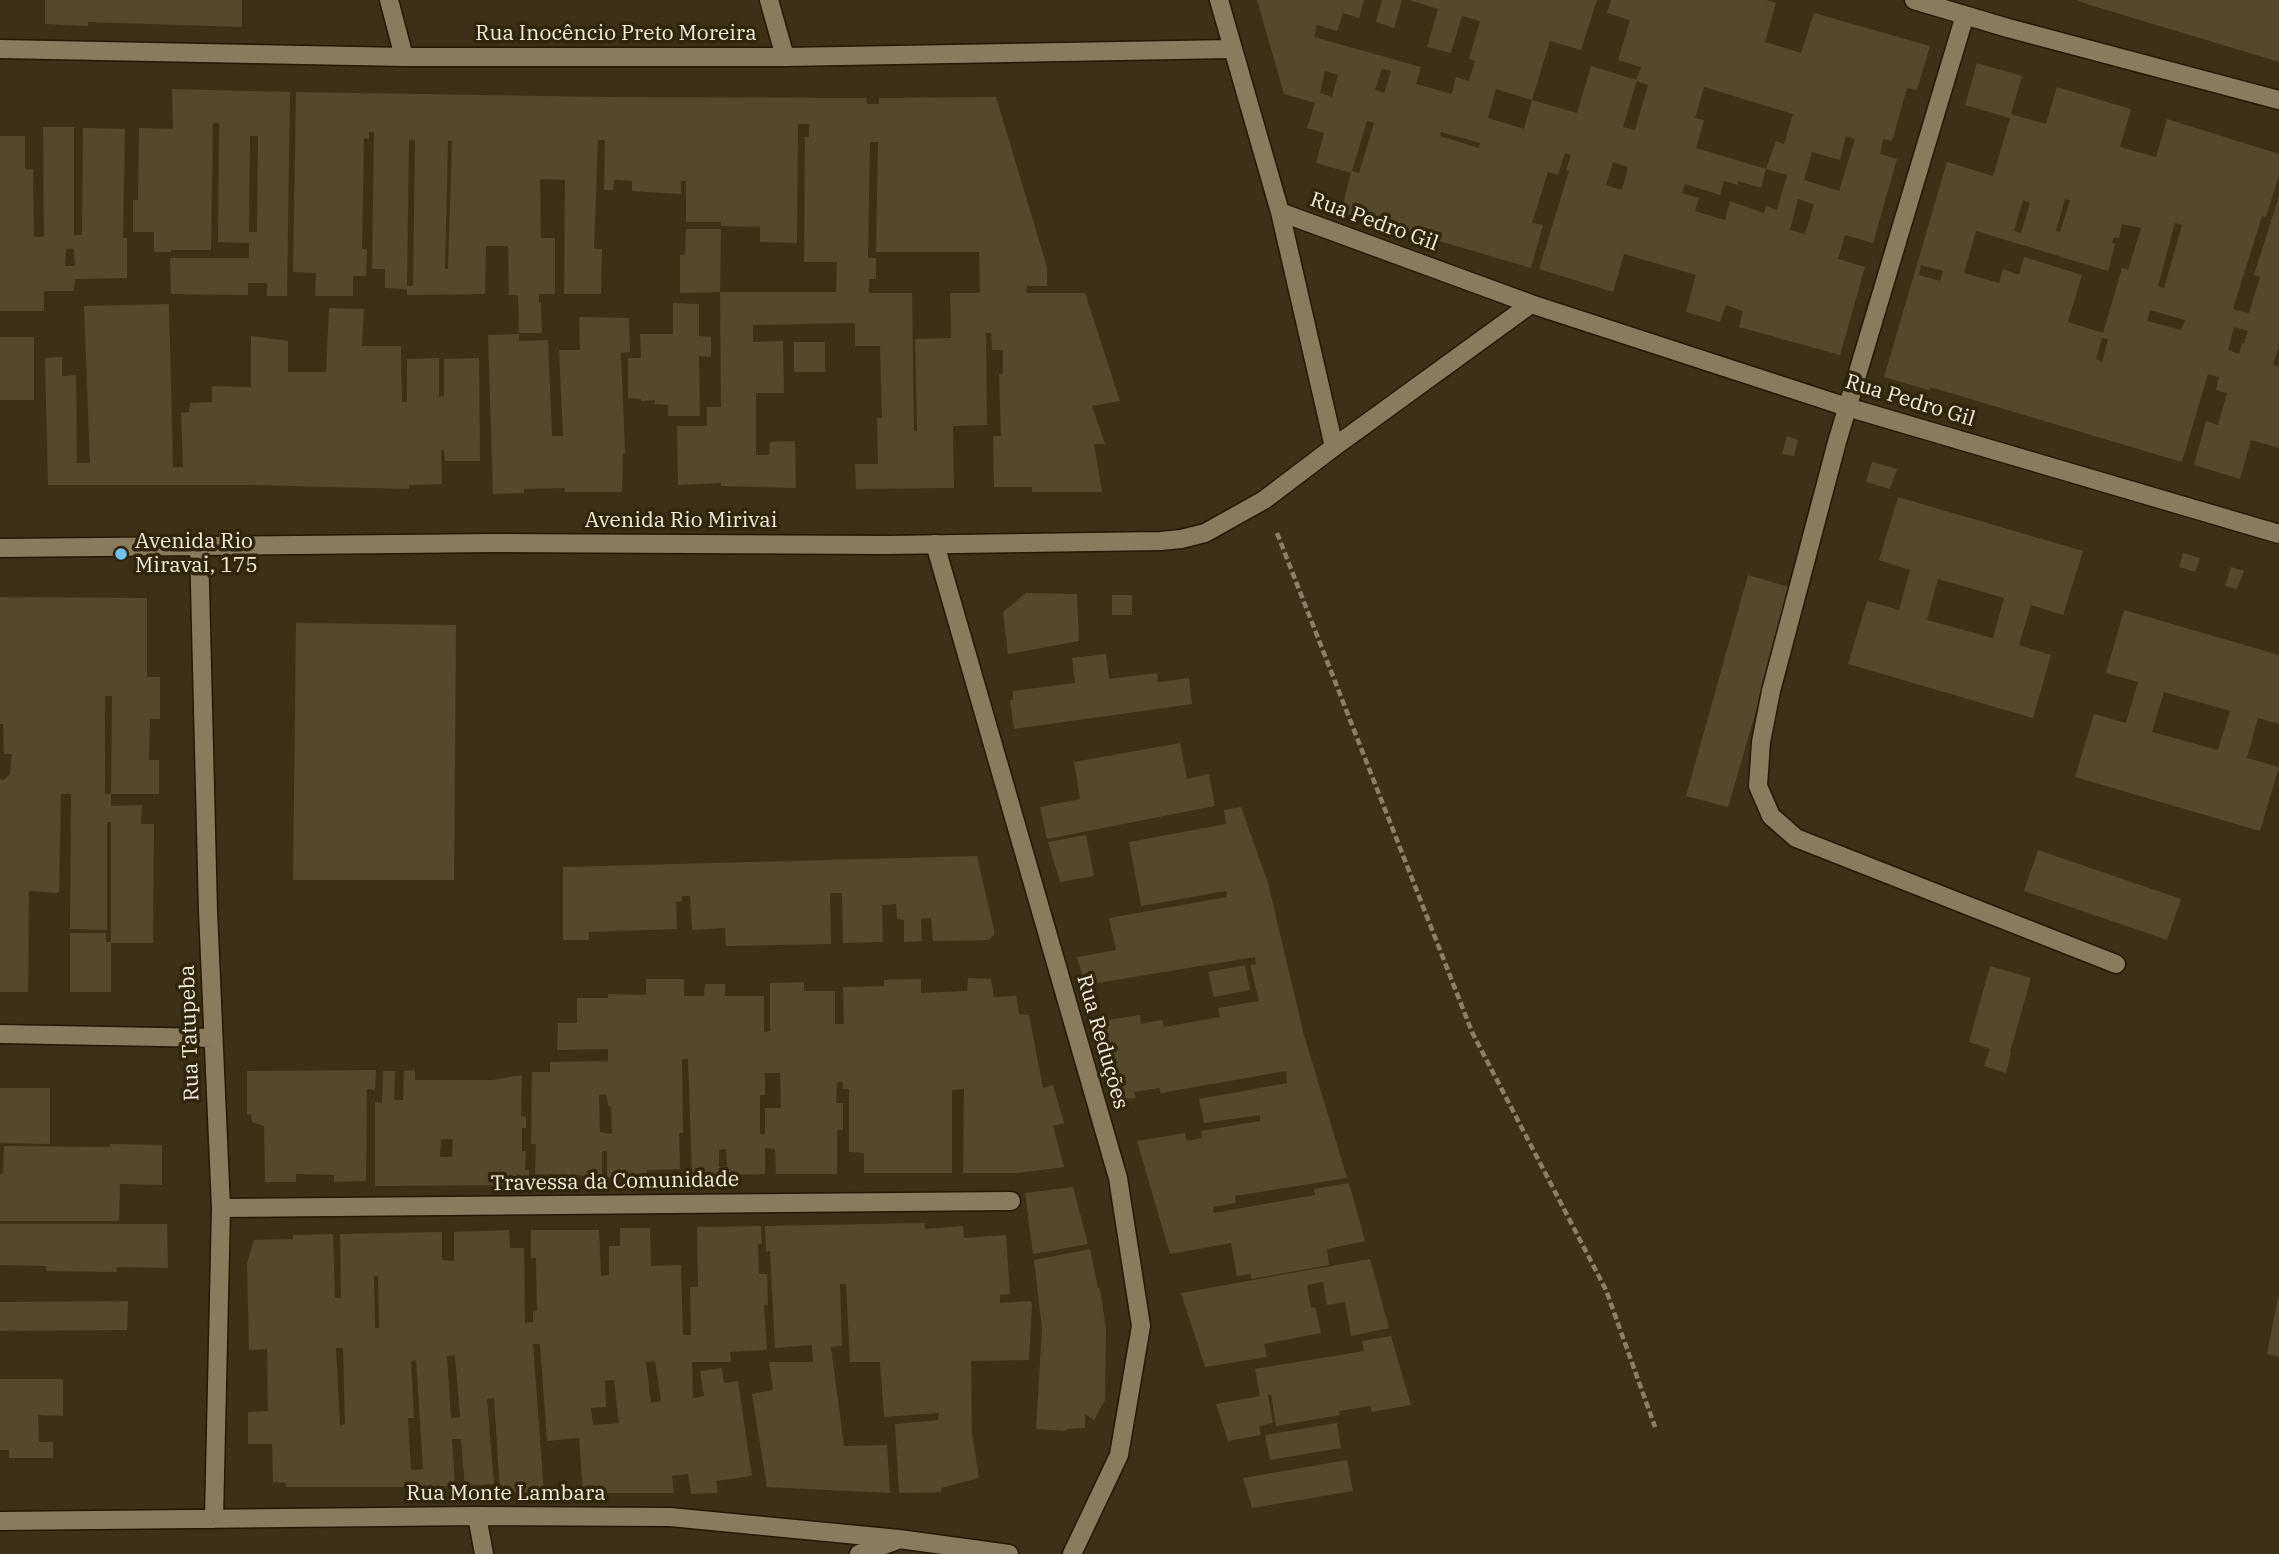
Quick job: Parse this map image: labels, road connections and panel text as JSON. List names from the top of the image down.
{
  "streets": {
    "street": [
      "Rua Inocêncio Preto Moreira",
      "Rua Pedro Gil",
      "Avenida Rio Mirivai",
      "Rua Tatupeba",
      "Rua Reduções",
      "Travessa da Comunidade",
      "Rua Monte Lambara"
    ]
  },
  "crossings": [
    ["Avenida Rio Mirivai", "Rua Tatupeba"],
    ["Avenida Rio Mirivai", "Rua Reduções"],
    ["Rua Tatupeba", "Travessa da Comunidade"],
    ["Rua Tatupeba", "Rua Monte Lambara"]
  ],
  "places": ["Avenida Rio Miravai, 175"]
}
